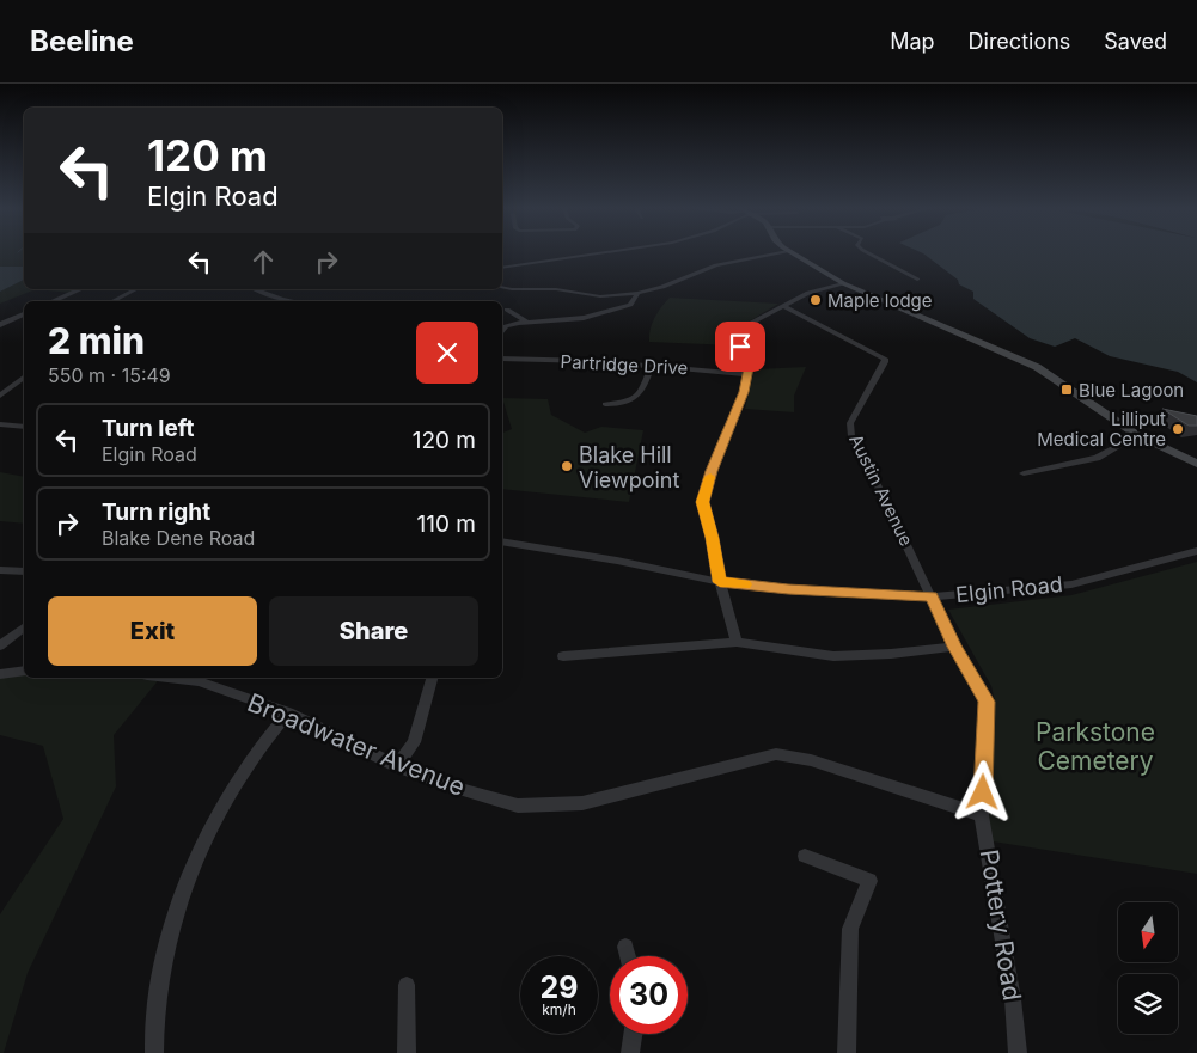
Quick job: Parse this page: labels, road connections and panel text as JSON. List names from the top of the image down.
{
  "streets": {
    "street": [
      "Partridge Drive",
      "Austin Avenue",
      "Elgin Road",
      "Broadwater Avenue",
      "Pottery Road"
    ]
  },
  "crossings": [
    ["Austin Avenue", "Elgin Road"],
    ["Austin Avenue", "Pottery Road"],
    ["Elgin Road", "Pottery Road"],
    ["Broadwater Avenue", "Pottery Road"]
  ],
  "parks": ["Parkstone Cemetery"],
  "places": {
    "other": ["Maple lodge", "Lilliput Medical Centre", "Blake Hill Viewpoint"],
    "transit": ["Blue Lagoon"]
  },
  "north": "bottom",
  "page": {
    "header": "Beeline",
    "nav": ["Map", "Directions", "Saved"],
    "turn": ["120 m", "Elgin Road"],
    "heading": ["2 min", "550 m · 15:49"],
    "list": [
      {
        "name": "Turn left",
        "note": "Elgin Road",
        "value": "120 m"
      },
      {
        "name": "Turn right",
        "note": "Blake Dene Road",
        "value": "110 m"
      }
    ],
    "buttons": ["Exit", "Share"],
    "speed": "29 km/h",
    "limit": "30"
  }
}
